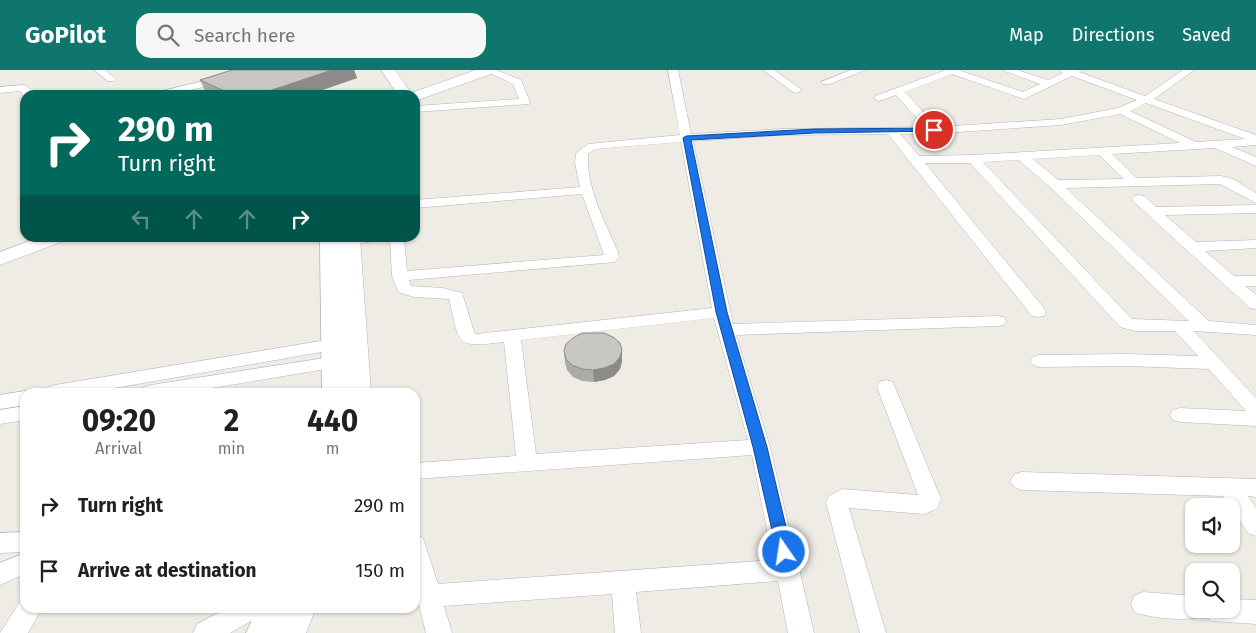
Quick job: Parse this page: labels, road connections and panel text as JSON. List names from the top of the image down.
{
  "page": {
    "header": "GoPilot",
    "search": "Search here",
    "nav": ["Map", "Directions", "Saved"],
    "turn": ["290 m", "Turn right"],
    "eta": [
      "09:20",
      "Arrival",
      "2",
      "min",
      "440",
      "m"
    ],
    "list": [
      {
        "name": "Turn right",
        "value": "290 m"
      },
      {
        "name": "Arrive at destination",
        "value": "150 m"
      }
    ]
  }
}
